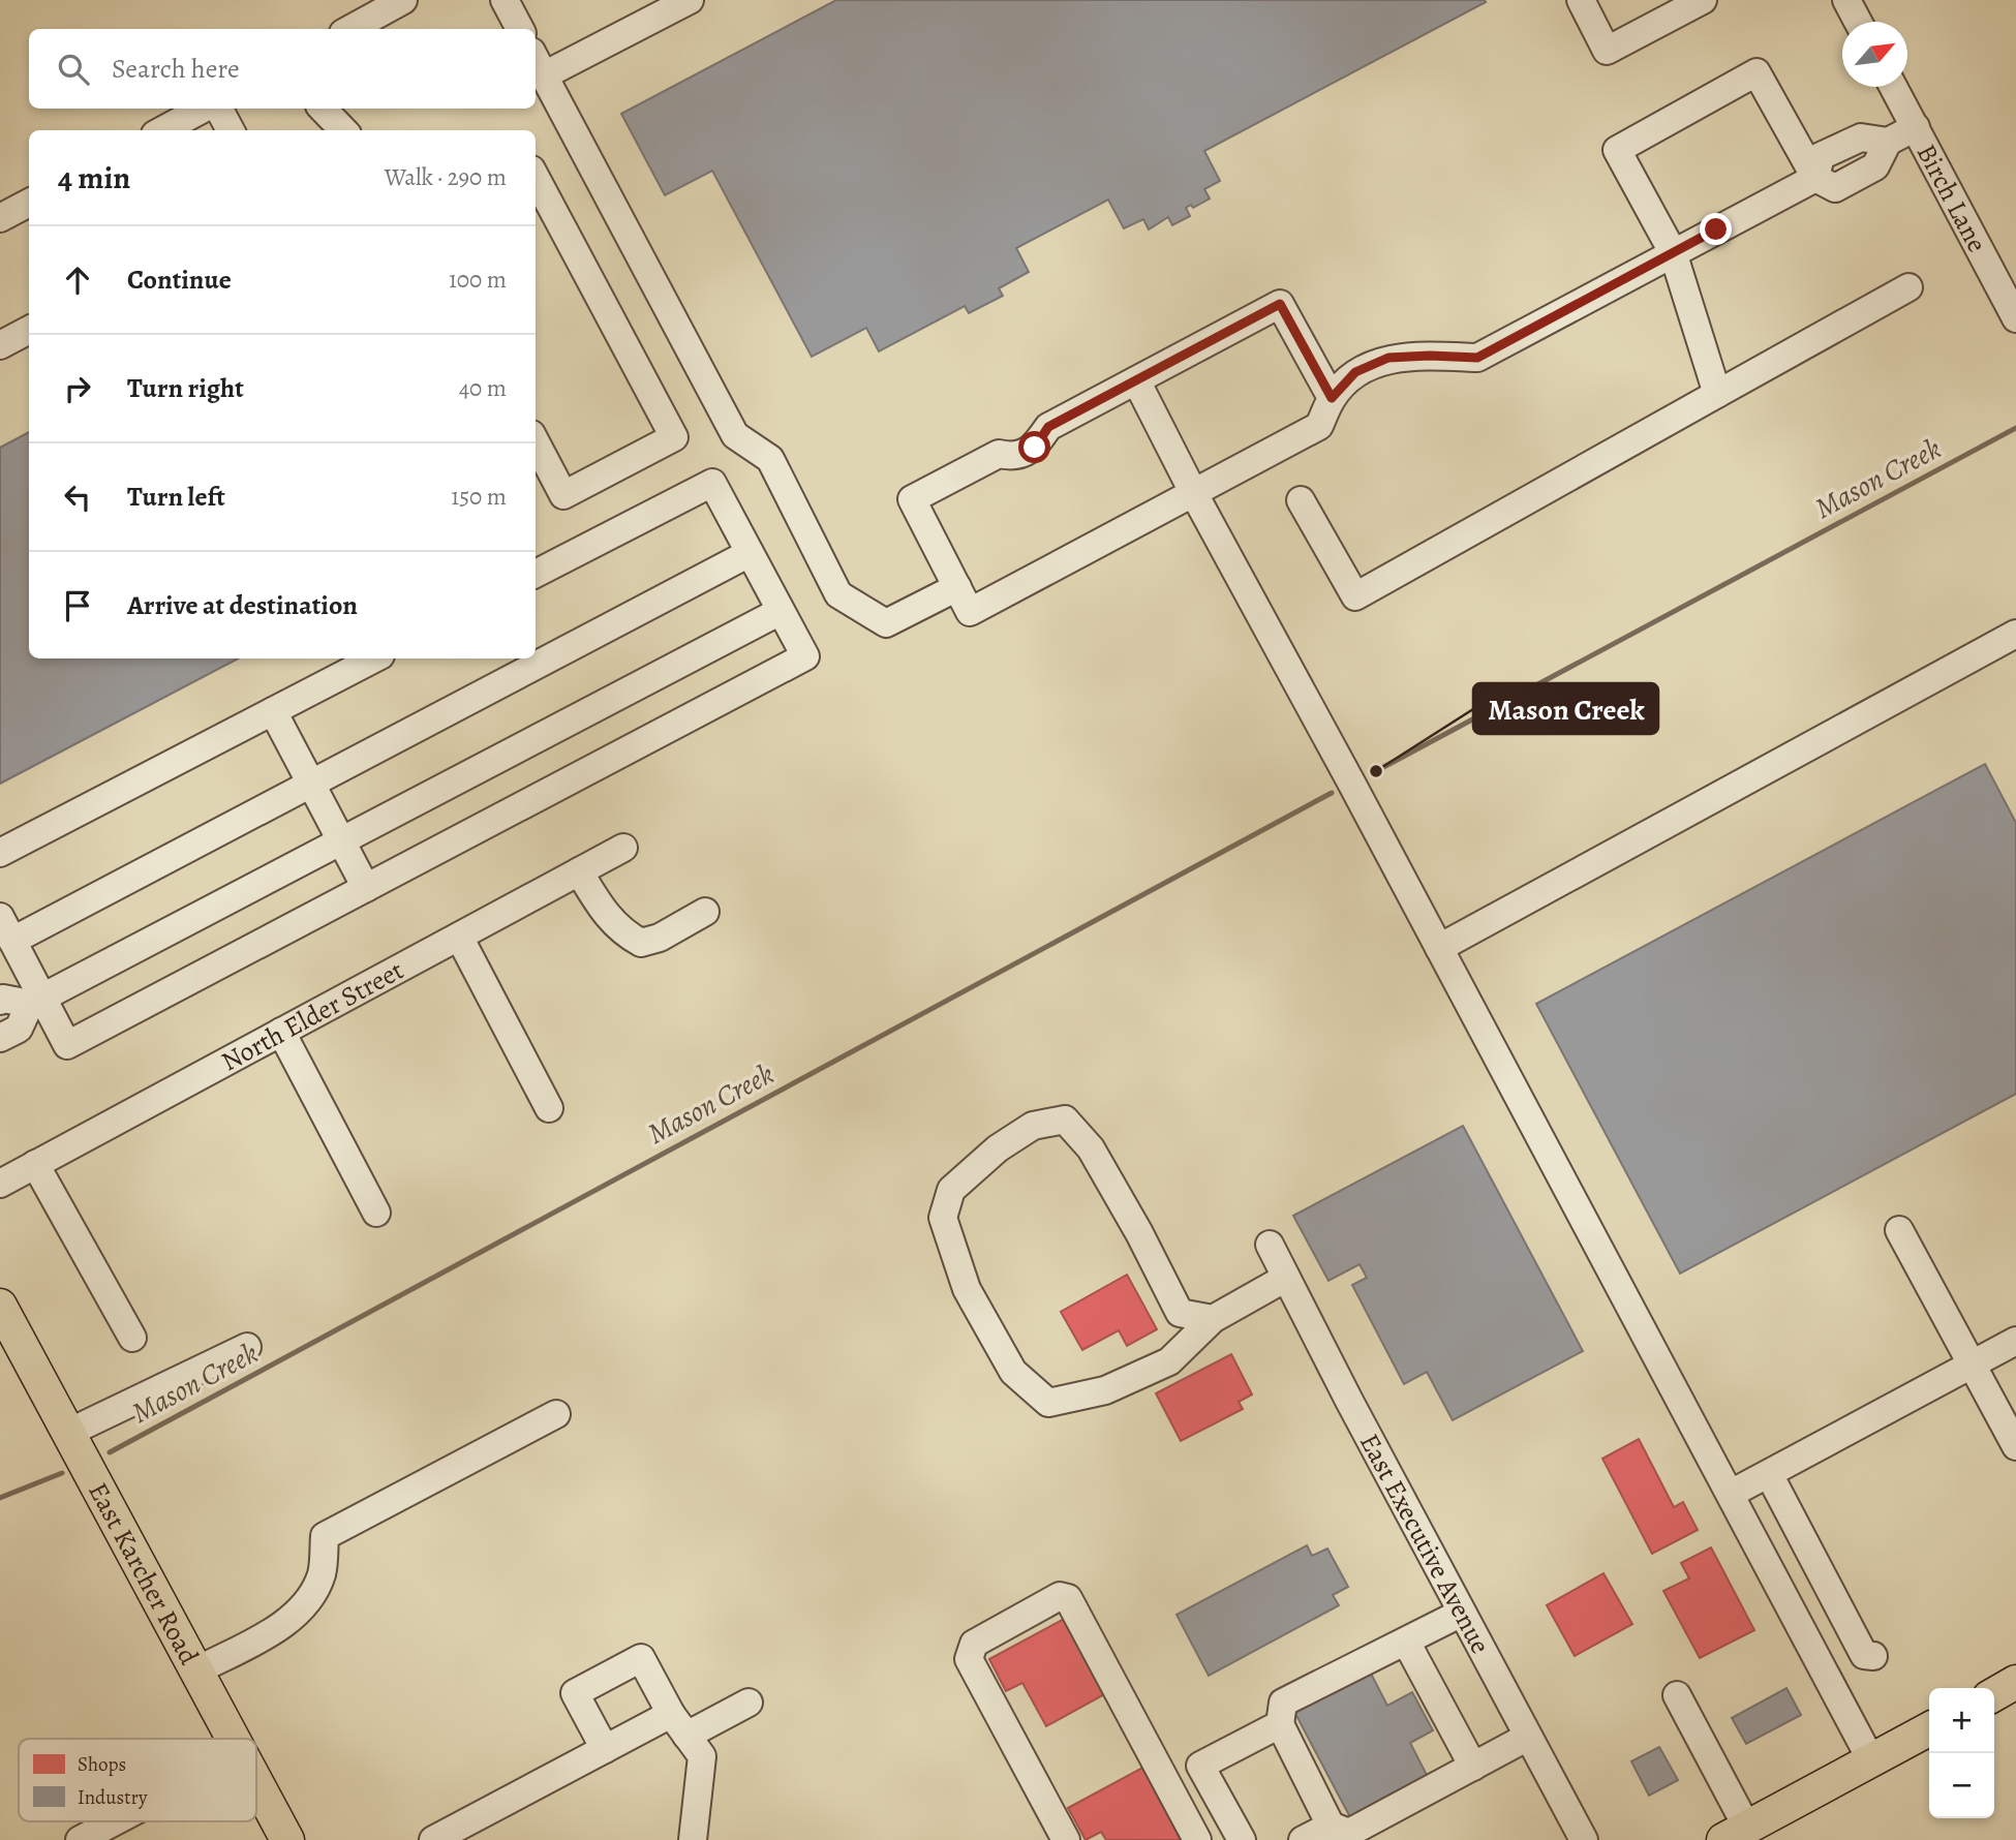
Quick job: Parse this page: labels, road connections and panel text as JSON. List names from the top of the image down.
{
  "streets": {
    "main road": ["East Karcher Road"],
    "street": ["Birch Lane", "North Elder Street", "East Executive Avenue"]
  },
  "water": ["Mason Creek"],
  "places": ["Mason Creek"],
  "legend": ["Shops", "Industry"],
  "north": "top right",
  "page": {
    "search": "Search here",
    "heading": ["4 min", "Walk · 290 m"],
    "list": [
      ["Continue", "100 m"],
      ["Turn right", "40 m"],
      ["Turn left", "150 m"],
      "Arrive at destination"
    ],
    "map_buttons": ["+", "−"]
  }
}
